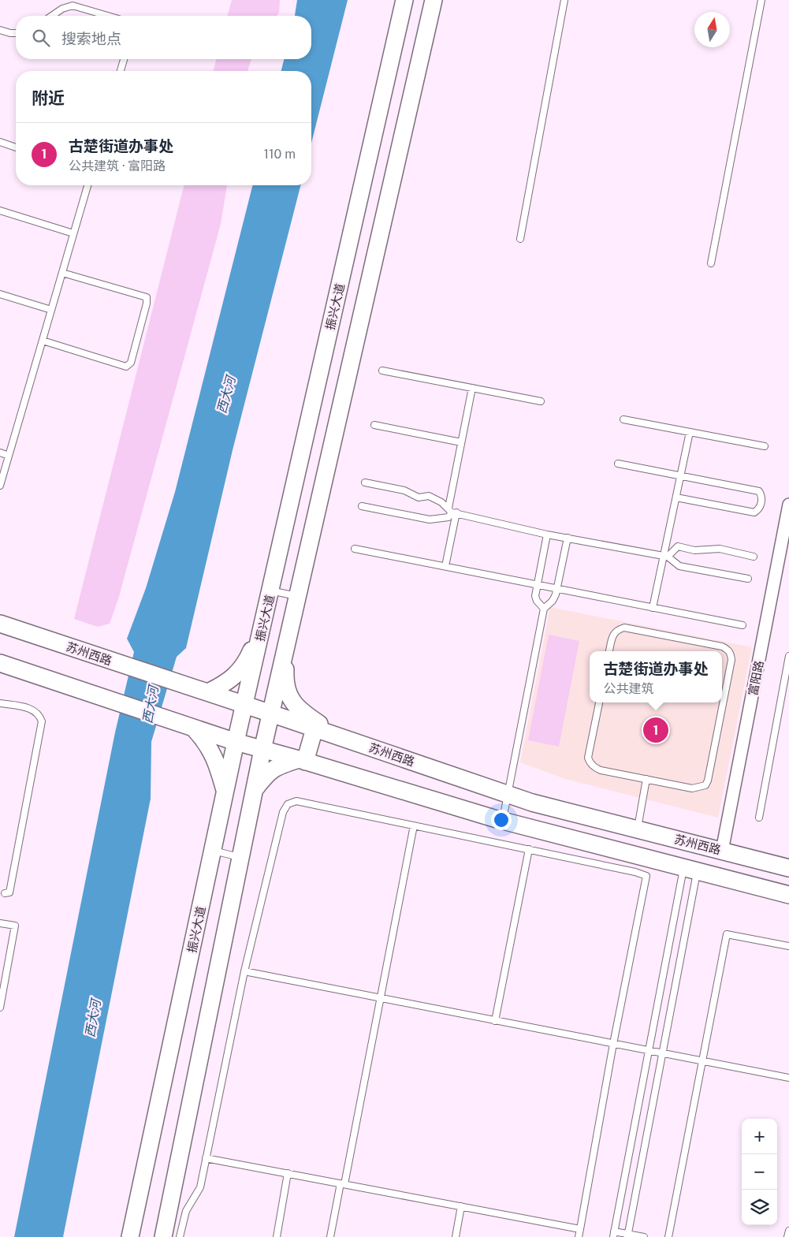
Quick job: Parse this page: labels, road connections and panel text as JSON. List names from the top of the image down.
{
  "streets": {
    "main road": ["振兴大道", "苏州西路"],
    "street": ["富阳路"]
  },
  "crossings": [
    ["振兴大道", "苏州西路"],
    ["苏州西路", "富阳路"]
  ],
  "water": ["西大河"],
  "north": "top",
  "page": {
    "search": "搜索地点",
    "heading": "附近",
    "list": [
      {
        "mark": "1",
        "name": "古楚街道办事处",
        "note": "公共建筑 · 富阳路",
        "value": "110 m"
      }
    ],
    "popup": ["古楚街道办事处", "公共建筑"],
    "pins": "1",
    "map_buttons": ["+", "−"]
  }
}
